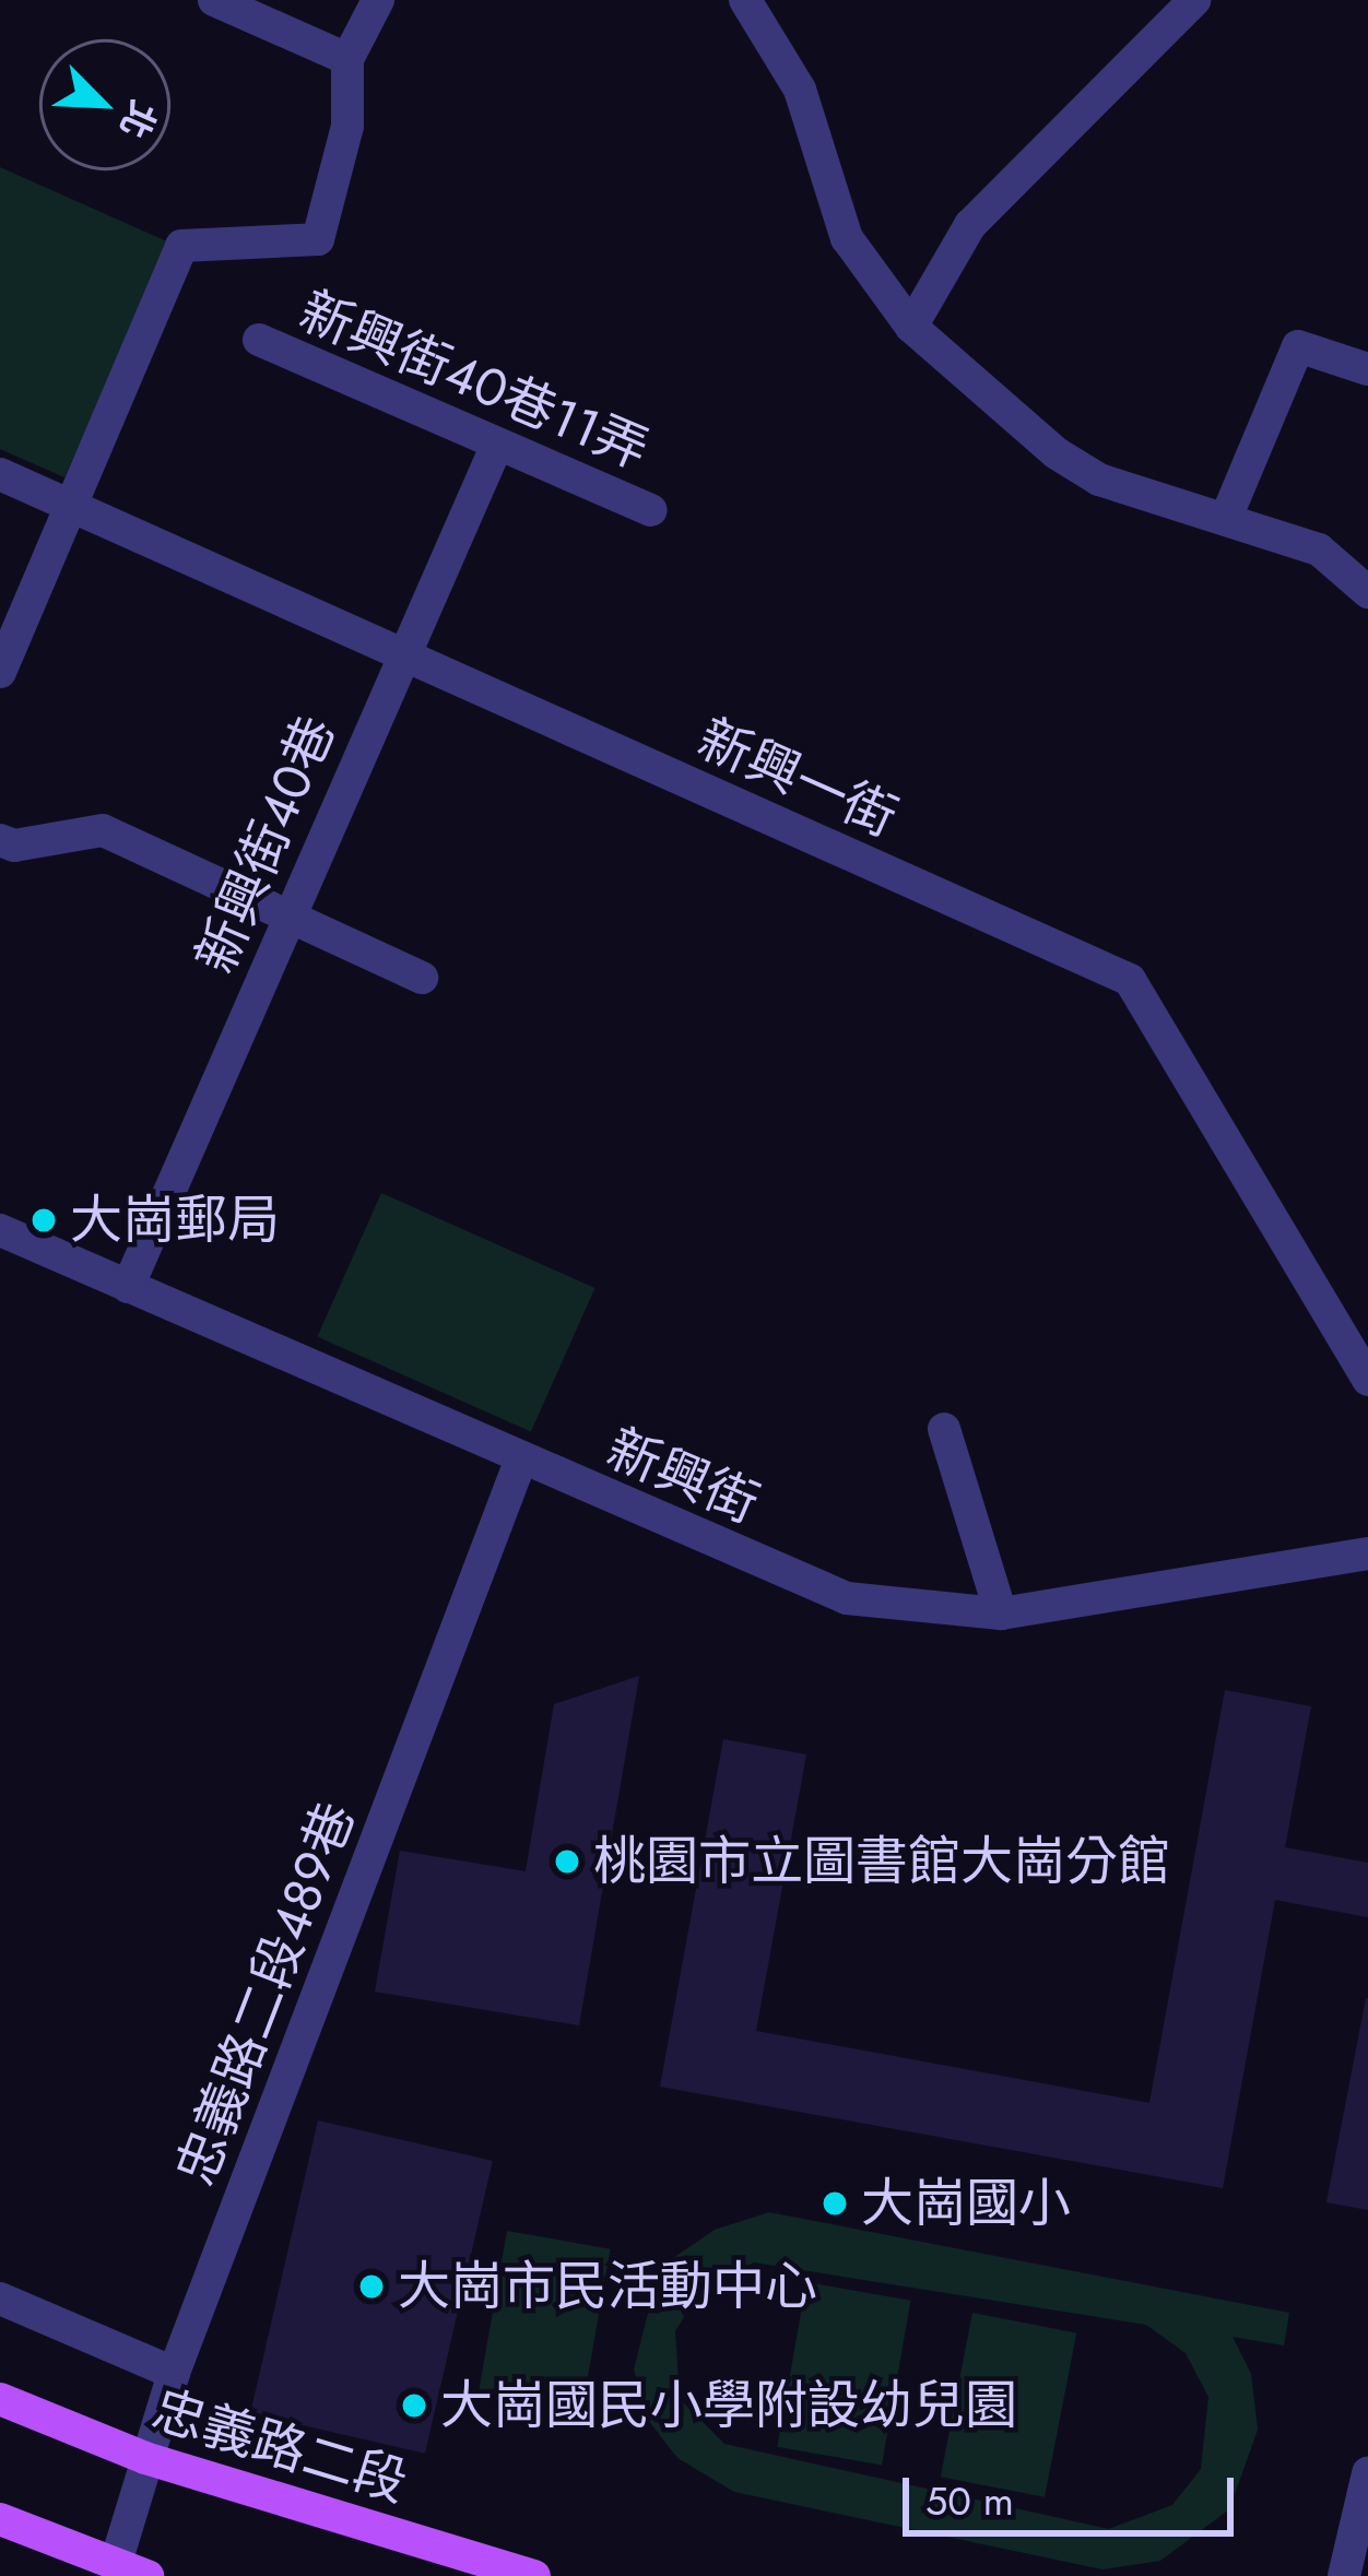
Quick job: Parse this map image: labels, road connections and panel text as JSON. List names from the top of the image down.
{
  "streets": {
    "main road": ["忠義路二段"],
    "street": [
      "新興街40巷11弄",
      "新興一街",
      "新興街40巷",
      "新興街",
      "忠義路二段489巷"
    ]
  },
  "crossings": [
    ["新興街40巷11弄", "新興街40巷"],
    ["新興一街", "新興街40巷"],
    ["新興街40巷", "新興街"],
    ["新興街", "忠義路二段489巷"],
    ["忠義路二段489巷", "忠義路二段"]
  ],
  "places": [
    "大崗郵局",
    "桃園市立圖書館大崗分館",
    "大崗國小",
    "大崗市民活動中心",
    "大崗國民小學附設幼兒園"
  ],
  "scale_bar": "50 m",
  "north": "bottom right"
}
